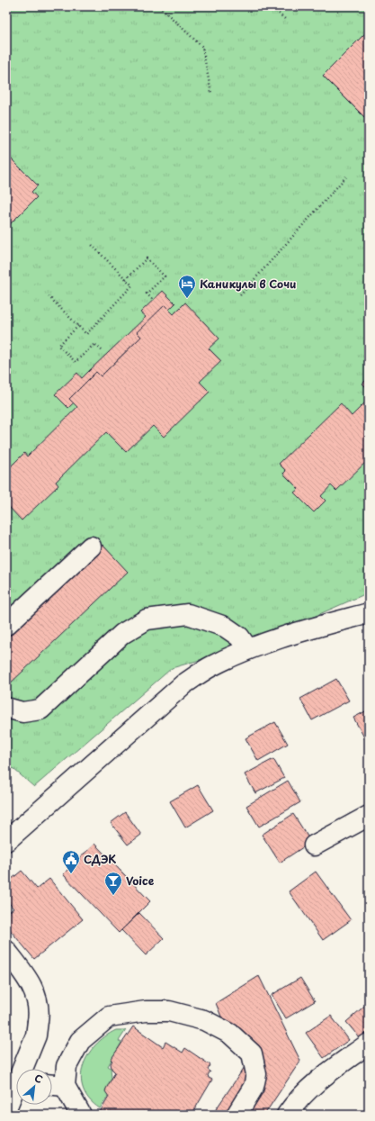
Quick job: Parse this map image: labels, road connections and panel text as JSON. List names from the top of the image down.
{
  "places": {
    "hotel": ["Каникулы в Сочи"],
    "public building": ["СДЭК"],
    "bar": ["Voice"]
  },
  "north": "top right"
}
